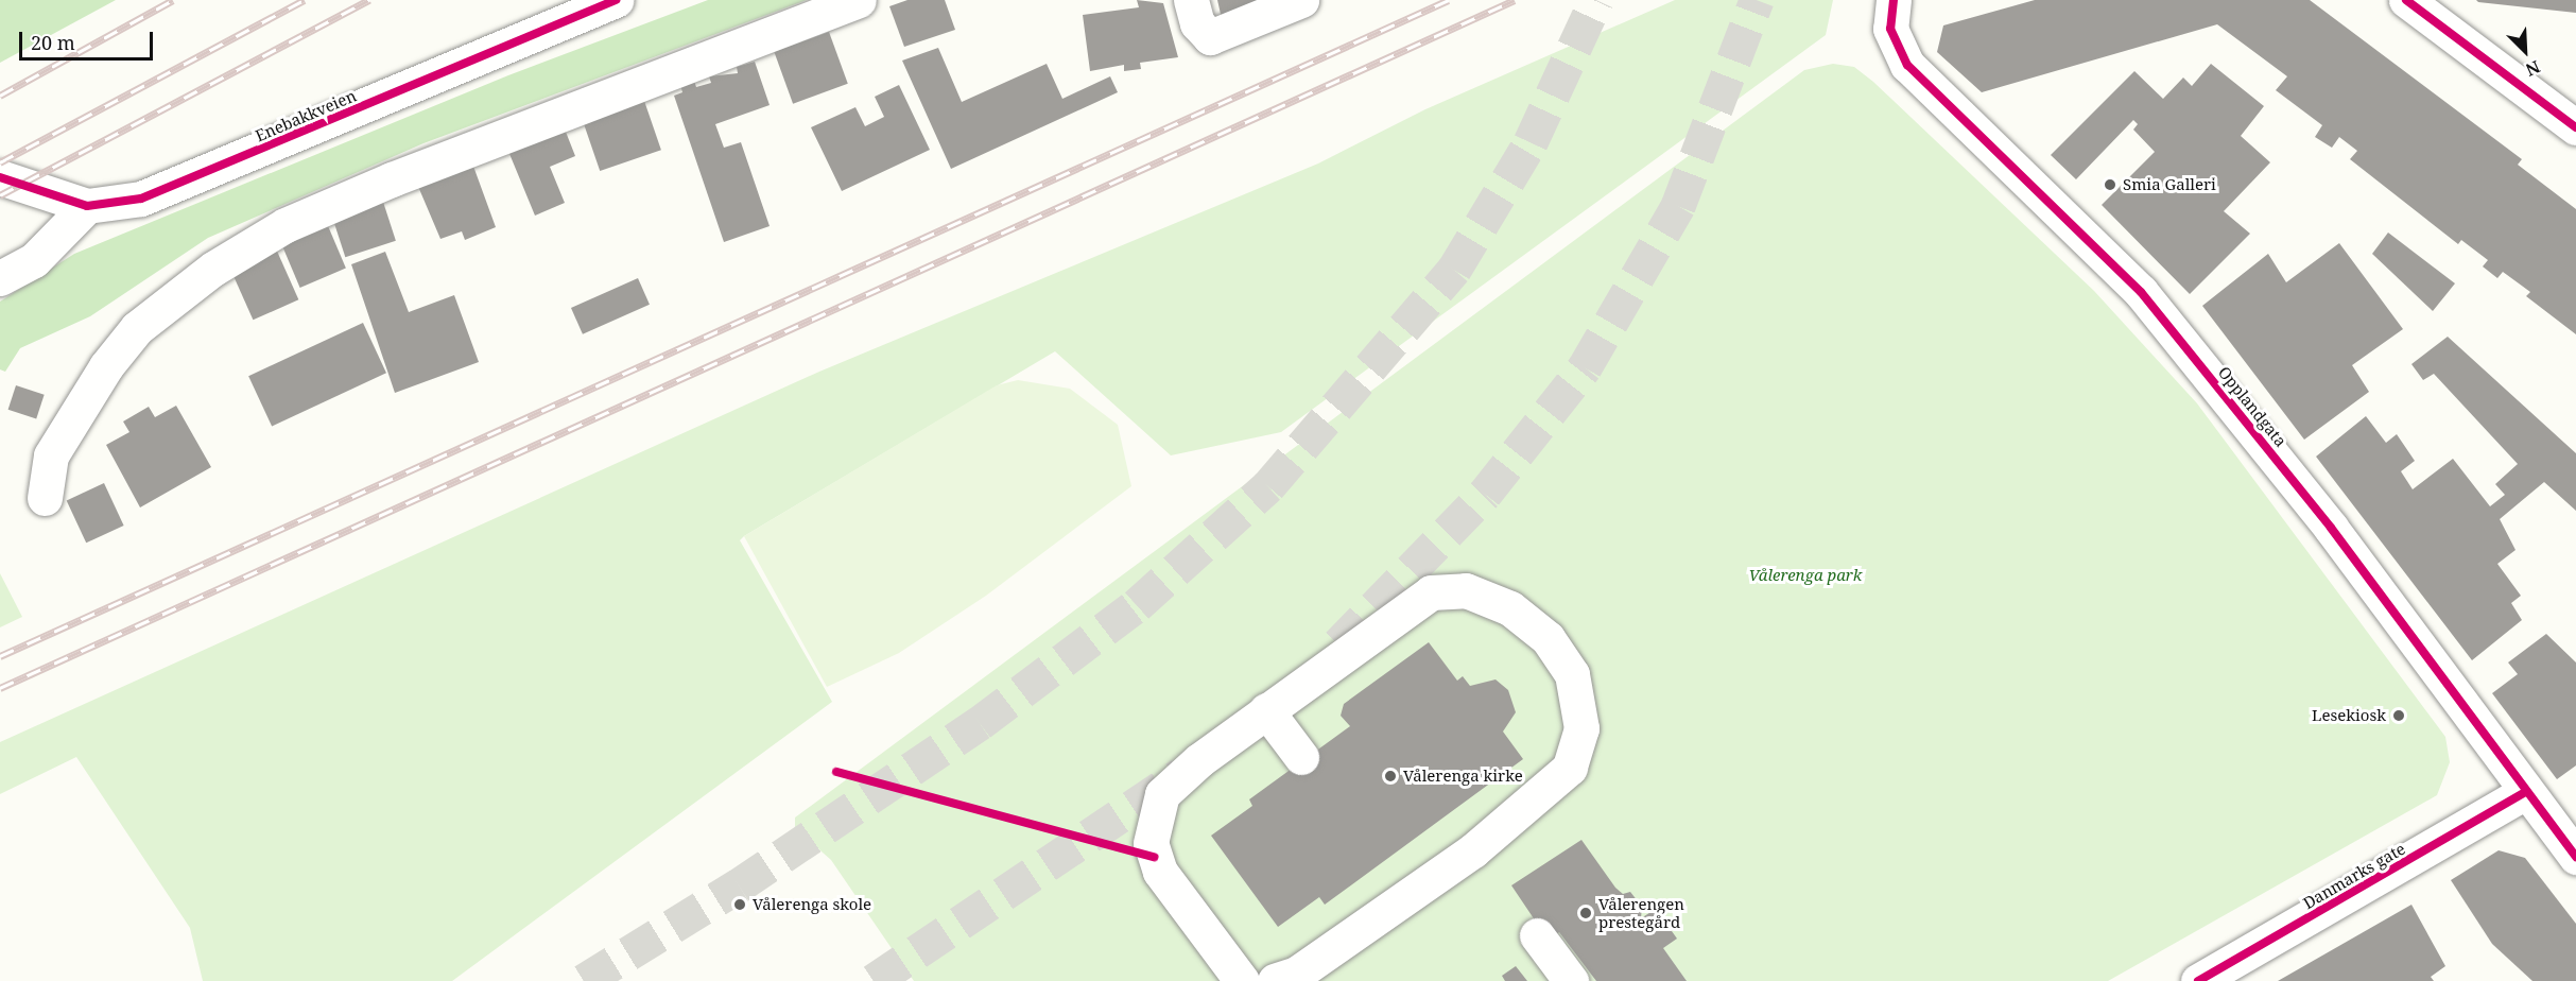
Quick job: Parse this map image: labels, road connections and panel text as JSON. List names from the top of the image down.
{
  "streets": {
    "street": ["Enebakkveien", "Opplandgata", "Danmarks gate"]
  },
  "crossings": [
    ["Opplandgata", "Danmarks gate"]
  ],
  "parks": ["Vålerenga park"],
  "places": [
    "Smia Galleri",
    "Lesekiosk",
    "Vålerenga kirke",
    "Vålerenga skole",
    "Vålerengen prestegård"
  ],
  "scale_bar": "20 m",
  "north": "bottom right"
}
